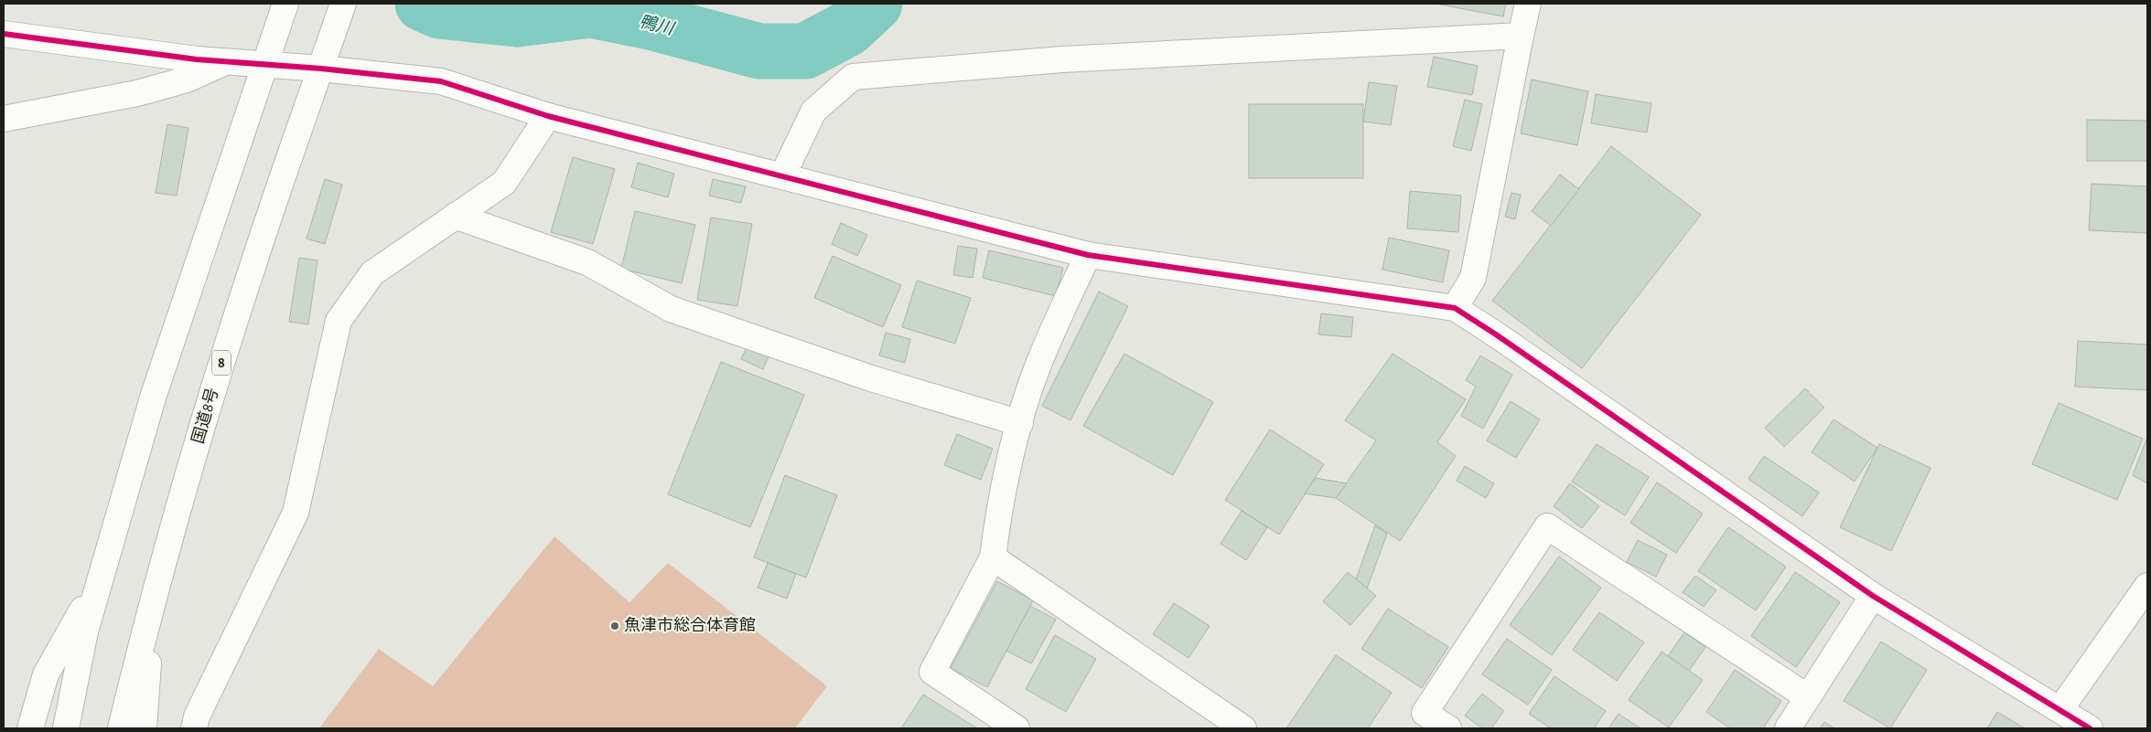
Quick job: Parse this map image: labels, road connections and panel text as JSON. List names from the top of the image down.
{
  "streets": {
    "main road": ["8", "国道8号"]
  },
  "water": ["鴨川"],
  "places": ["魚津市総合体育館"]
}
